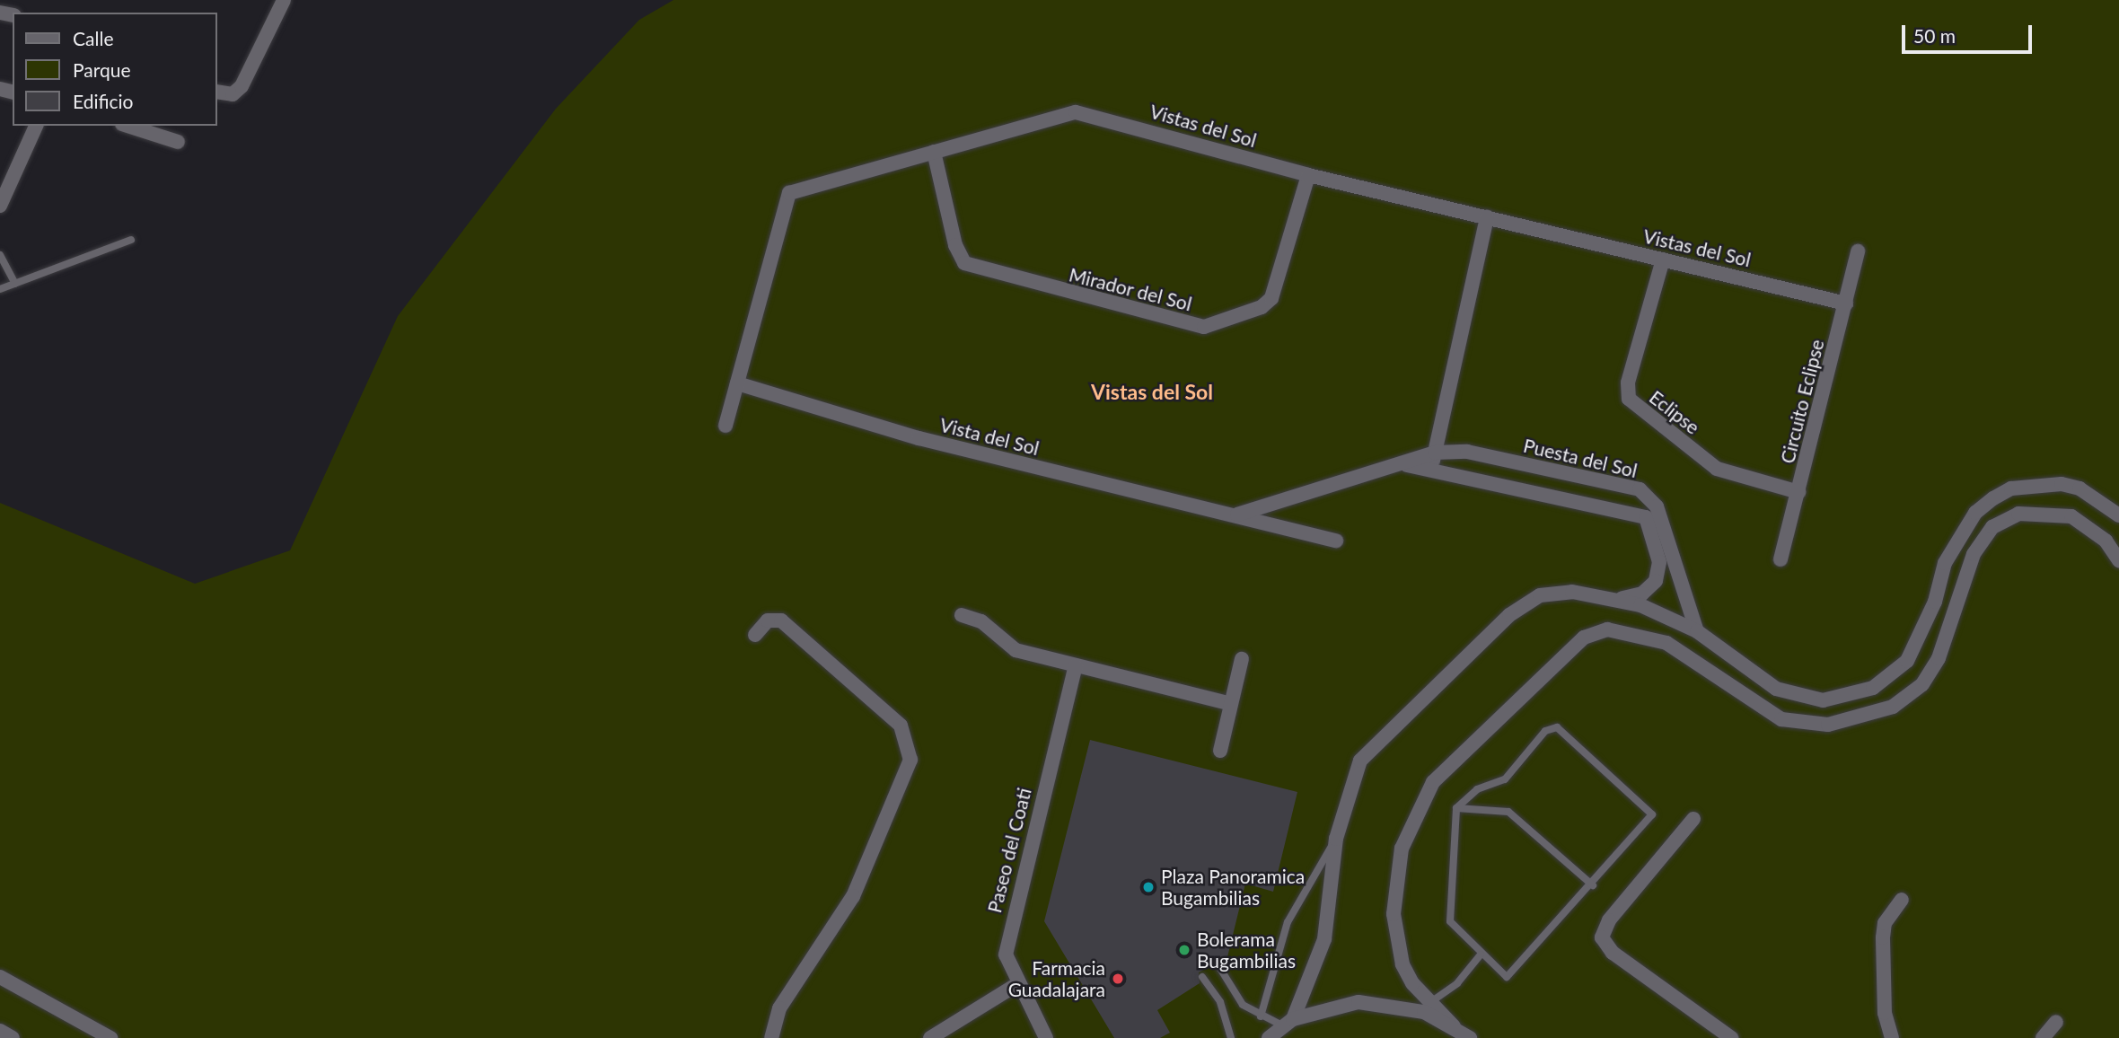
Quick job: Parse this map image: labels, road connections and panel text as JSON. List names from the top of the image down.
{
  "streets": {
    "street": [
      "Vistas del Sol",
      "Mirador del Sol",
      "Circuito Eclipse",
      "Eclipse",
      "Vista del Sol",
      "Puesta del Sol",
      "Paseo del Coati"
    ]
  },
  "crossings": [
    ["Vistas del Sol", "Mirador del Sol"],
    ["Vistas del Sol", "Circuito Eclipse"],
    ["Vistas del Sol", "Eclipse"],
    ["Vistas del Sol", "Vista del Sol"],
    ["Circuito Eclipse", "Eclipse"]
  ],
  "districts": ["Vistas del Sol"],
  "places": ["Plaza Panoramica Bugambilias", "Bolerama Bugambilias", "Farmacia Guadalajara"],
  "legend": ["Calle", "Parque", "Edificio"],
  "scale_bar": "50 m"
}
